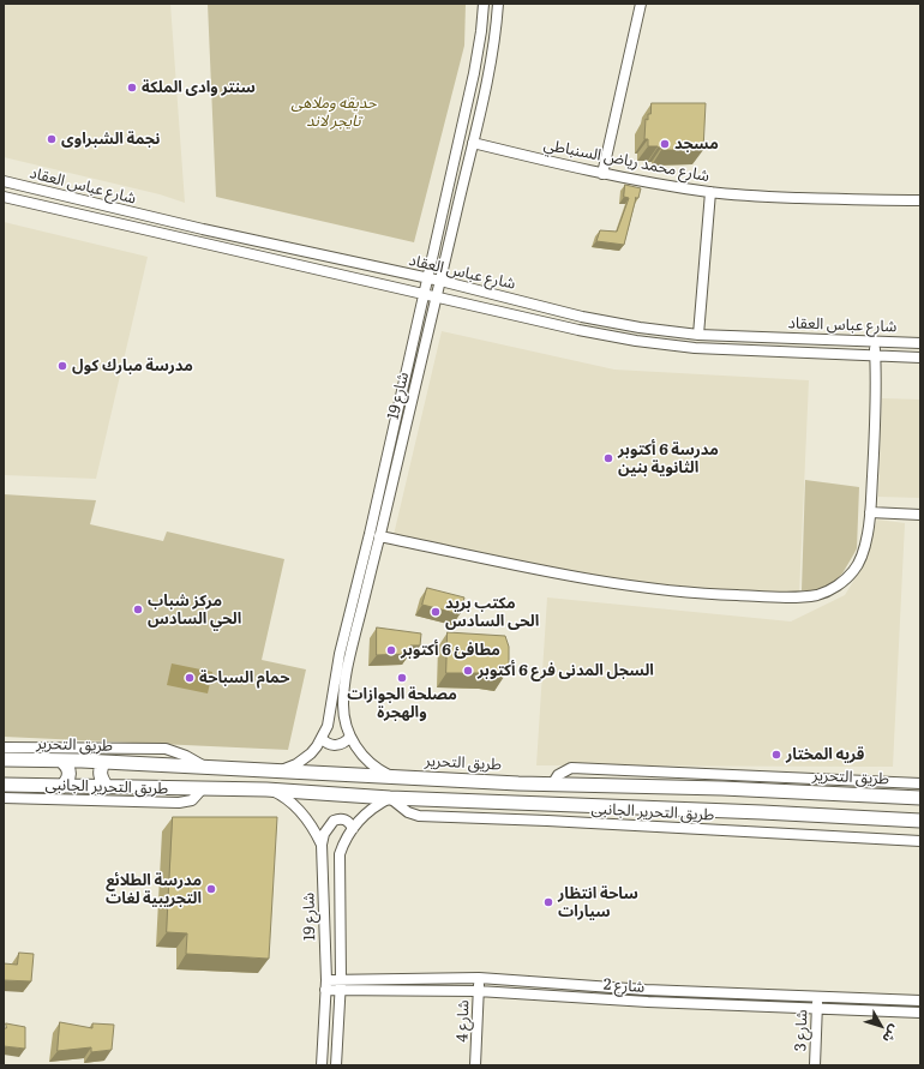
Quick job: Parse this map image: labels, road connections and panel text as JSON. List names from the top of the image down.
{
  "streets": {
    "street": [
      "شارع محمد رياض السنباطي",
      "شارع عباس العقاد",
      "شارع 19",
      "طريق التحرير",
      "طريق التحرير الجانبى",
      "شارع 2",
      "شارع 4",
      "شارع 3"
    ]
  },
  "crossings": [
    ["شارع محمد رياض السنباطي", "شارع 19"],
    ["شارع عباس العقاد", "شارع 19"],
    ["شارع 19", "طريق التحرير"],
    ["شارع 19", "طريق التحرير الجانبى"],
    ["شارع 19", "شارع 2"],
    ["شارع 2", "شارع 4"],
    ["شارع 2", "شارع 3"]
  ],
  "parks": ["حديقه وملاهى تايجر لاند"],
  "places": [
    "سنتر وادى الملكة",
    "نجمة الشبراوى",
    "مسجد",
    "مدرسة مبارك كول",
    "مدرسة 6 أكتوبر الثانوية بنين",
    "مركز شباب الحي السادس",
    "مكتب بريد الحى السادس",
    "مطافئ 6 أكتوبر",
    "السجل المدنى فرع 6 أكتوبر",
    "حمام السباحة",
    "مصلحة الجوازات والهجرة",
    "قريه المختار",
    "مدرسة الطلائع التجريبية لغات",
    "ساحة انتظار سيارات"
  ],
  "north": "bottom right"
}
